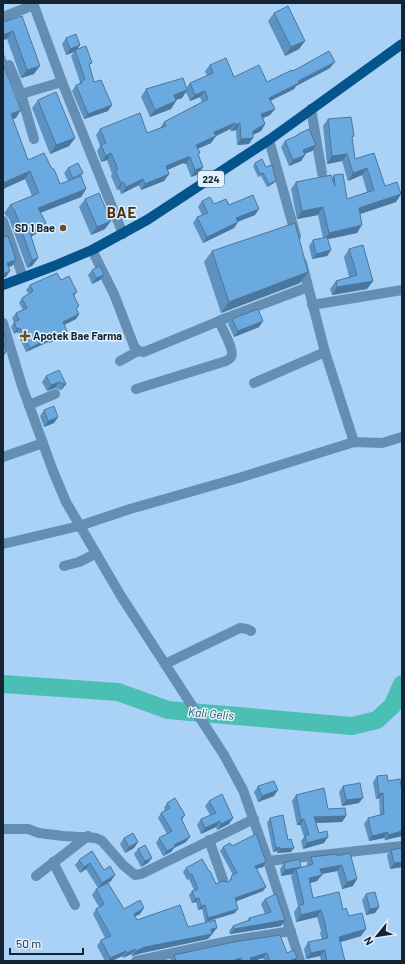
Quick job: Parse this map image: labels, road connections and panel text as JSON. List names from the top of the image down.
{
  "streets": {
    "main road": ["224"]
  },
  "districts": ["BAE"],
  "water": ["Kali Gelis"],
  "places": {
    "other": ["SD 1 Bae"],
    "health": ["Apotek Bae Farma"]
  },
  "scale_bar": "50 m",
  "north": "bottom left"
}
